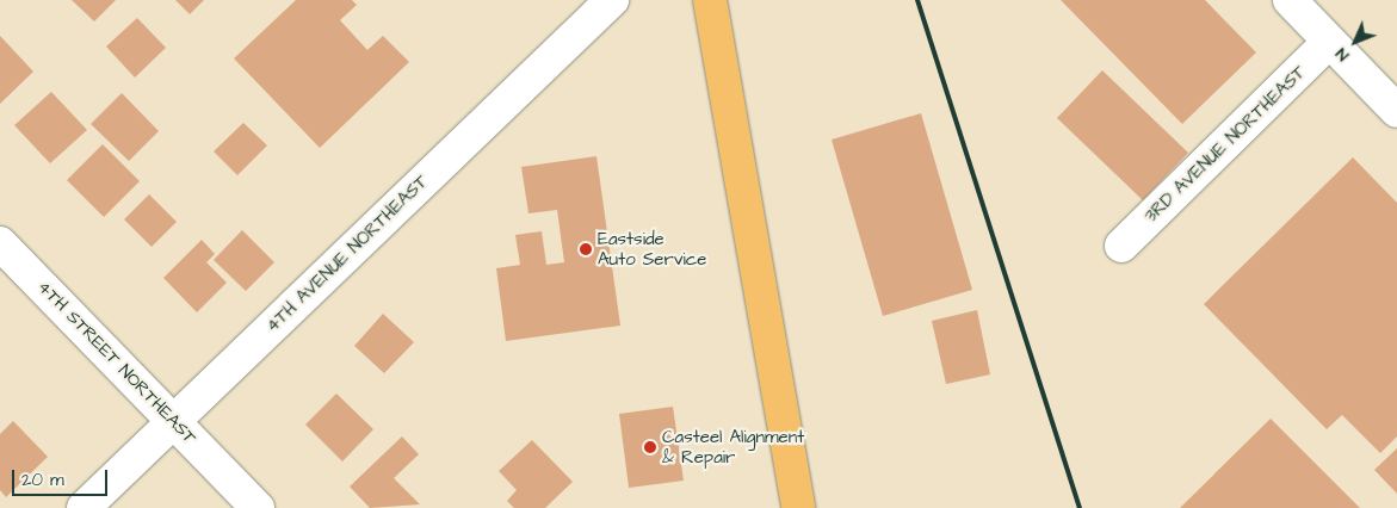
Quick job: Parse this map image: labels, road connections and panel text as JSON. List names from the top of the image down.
{
  "streets": {
    "street": ["3RD AVENUE NORTHEAST", "4TH AVENUE NORTHEAST", "4TH STREET NORTHEAST"]
  },
  "crossings": [
    ["4TH AVENUE NORTHEAST", "4TH STREET NORTHEAST"]
  ],
  "places": ["Eastside Auto Service", "Casteel Alignment & Repair"],
  "scale_bar": "20 m",
  "north": "bottom left"
}
